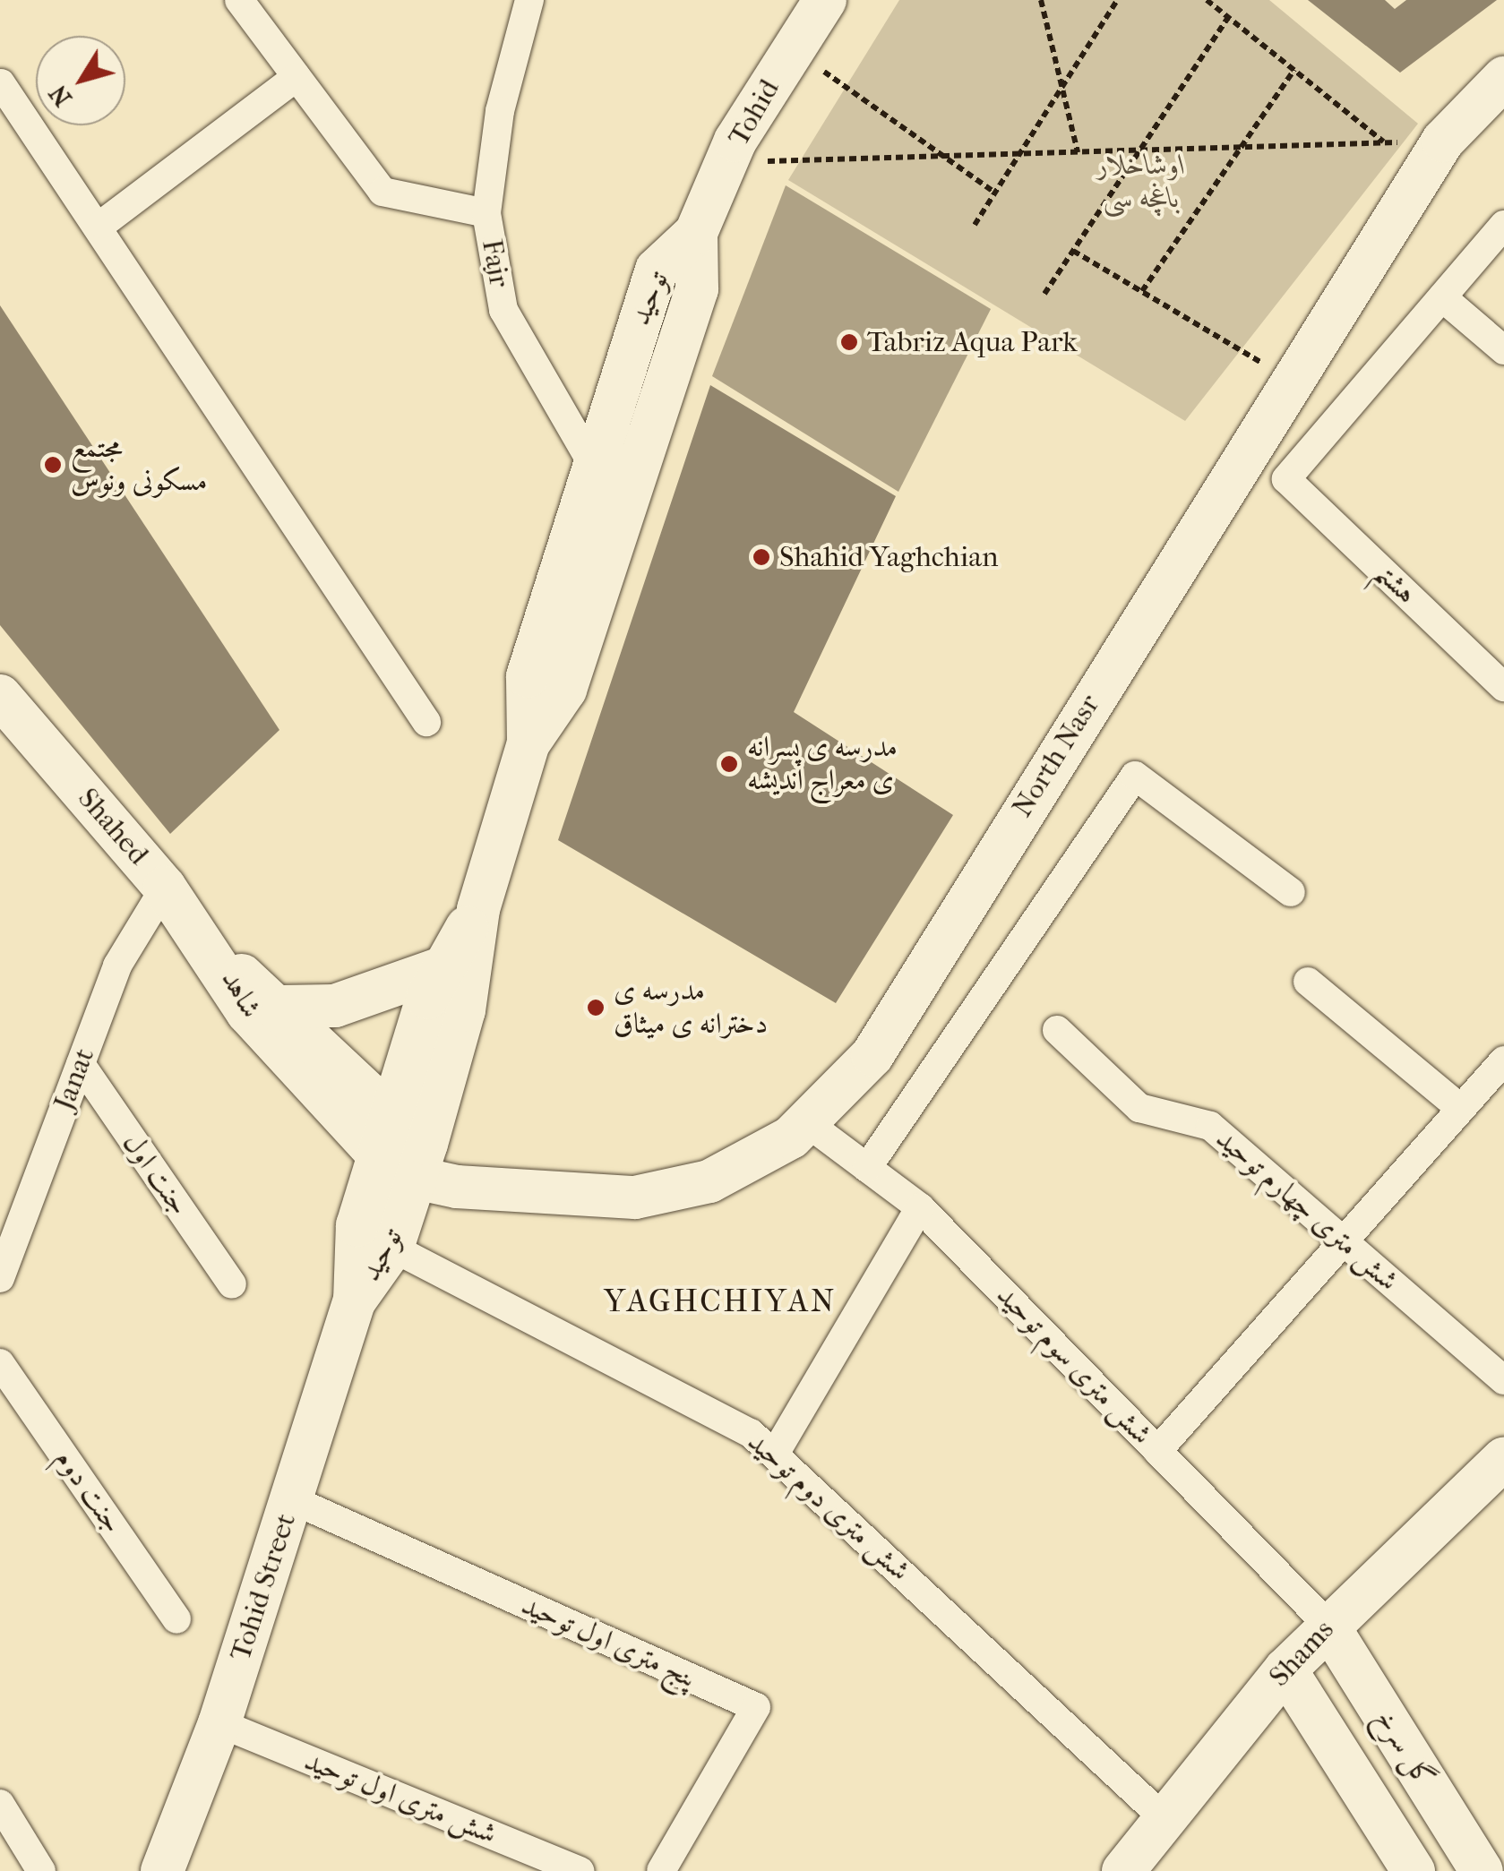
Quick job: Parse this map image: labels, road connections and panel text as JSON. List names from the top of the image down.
{
  "streets": {
    "main road": [
      "Tohid",
      "توحید",
      "North Nasr",
      "Shahed",
      "شاهد",
      "Tohid Street",
      "Shams",
      "گل سرخ"
    ],
    "street": [
      "Fajr",
      "هشتم",
      "Janat",
      "جنت اول",
      "شش متری چهارم توحید",
      "شش متری سوم توحید",
      "جنت دوم",
      "شش متری دوم توحید",
      "پنج متری اول توحید",
      "شش متری اول توحید"
    ]
  },
  "crossings": [
    ["Tohid", "توحید"],
    ["Fajr", "توحید"],
    ["توحید", "North Nasr"],
    ["توحید", "شاهد"],
    ["توحید", "شش متری دوم توحید"],
    ["توحید", "Tohid Street"],
    ["North Nasr", "شش متری سوم توحید"],
    ["Shahed", "شاهد"],
    ["Shahed", "Janat"],
    ["Janat", "جنت اول"],
    ["شش متری سوم توحید", "Shams"],
    ["شش متری سوم توحید", "گل سرخ"],
    ["شش متری دوم توحید", "Shams"],
    ["Tohid Street", "پنج متری اول توحید"],
    ["Tohid Street", "شش متری اول توحید"],
    ["Shams", "گل سرخ"]
  ],
  "districts": ["YAGHCHIYAN"],
  "parks": ["اوشاخلار باغچه سی"],
  "places": [
    "Tabriz Aqua Park",
    "مجتمع مسکونی ونوس",
    "Shahid Yaghchian",
    "مدرسه ی پسرانه ی معراج اندیشه",
    "مدرسه ی دخترانه ی میثاق"
  ],
  "north": "bottom left"
}
